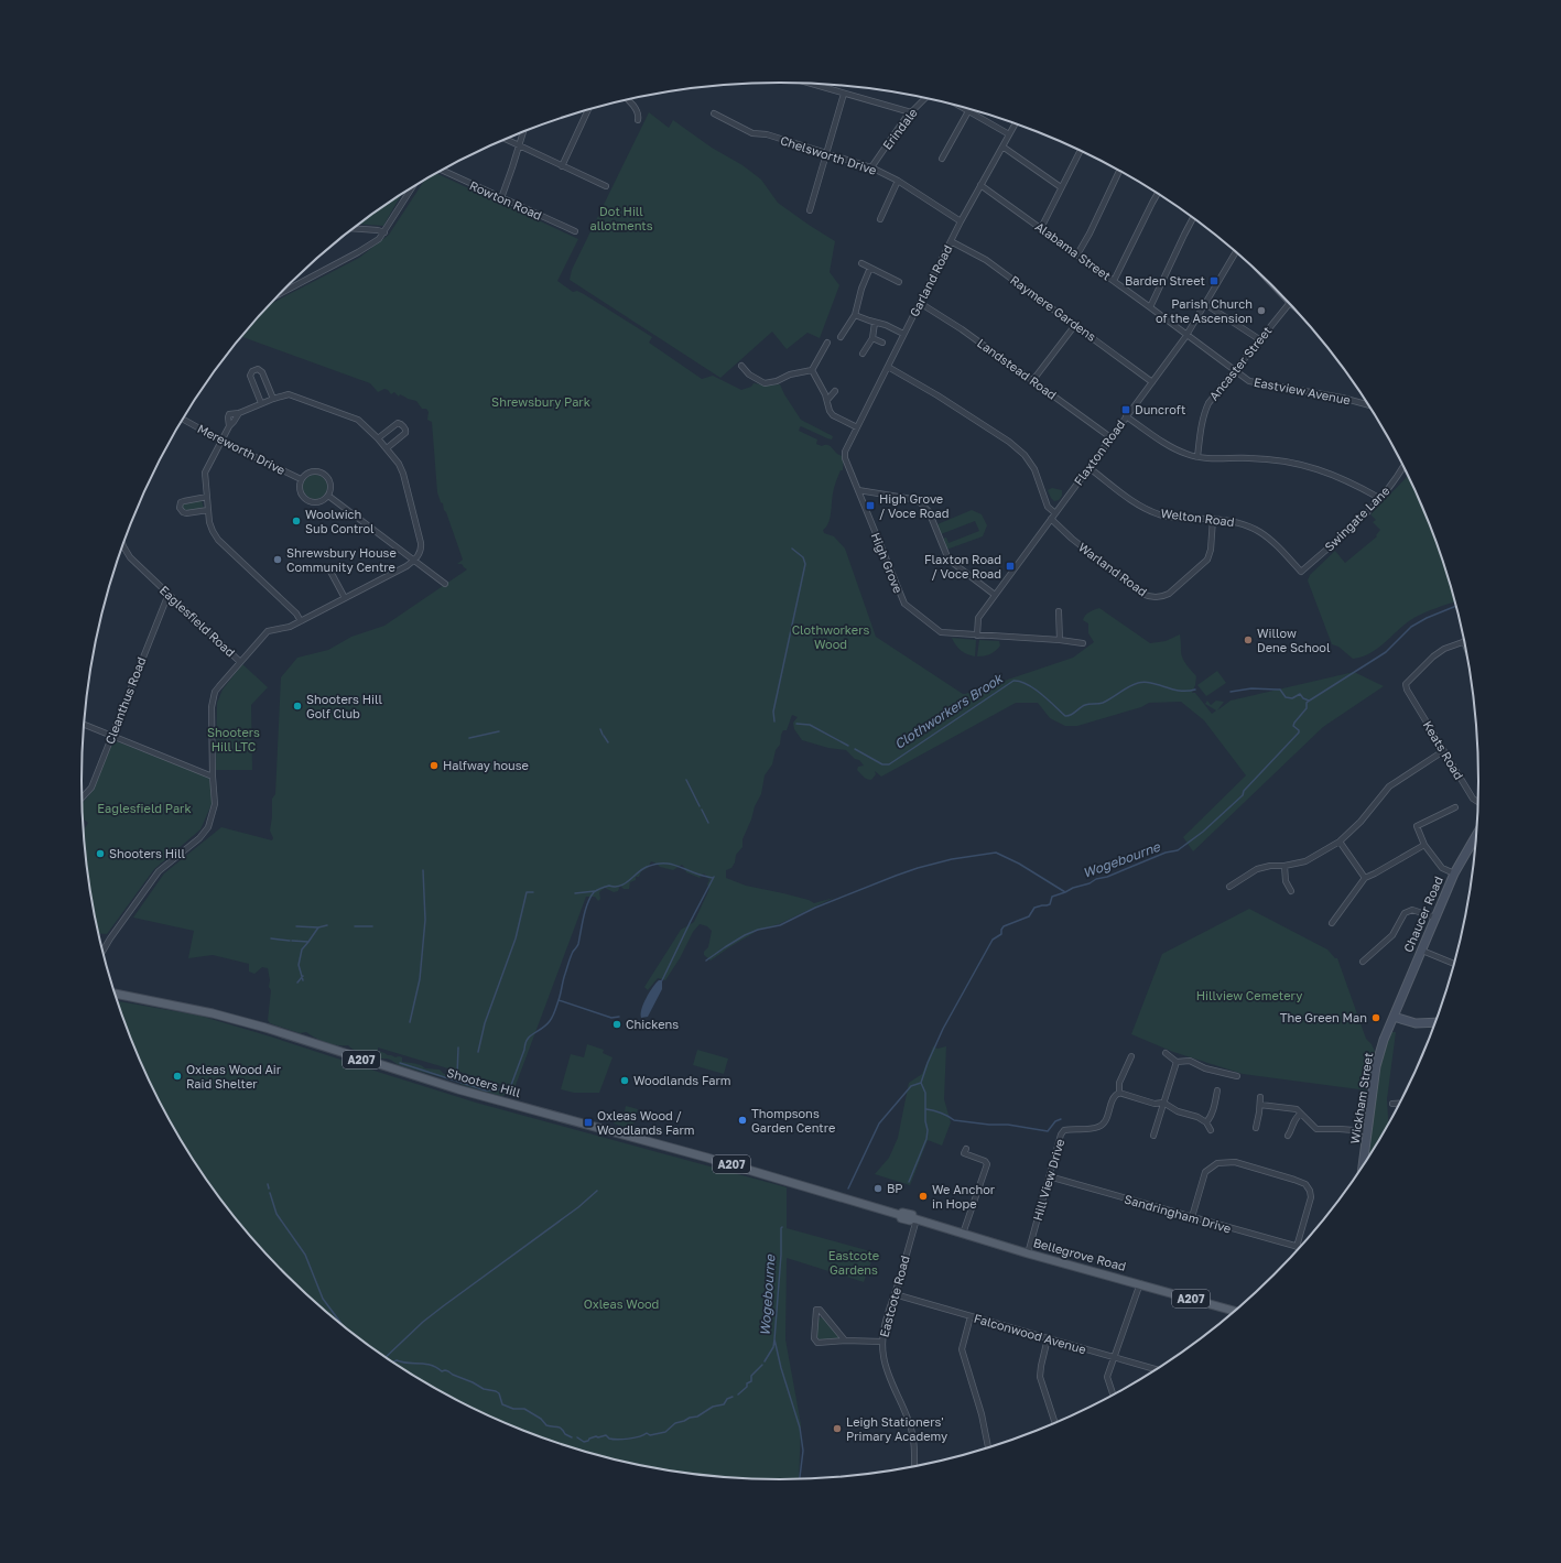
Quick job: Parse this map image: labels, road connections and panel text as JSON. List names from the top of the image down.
{
  "streets": {
    "main road": ["A207", "Shooters Hill", "Bellegrove Road"],
    "street": [
      "Erindale",
      "Chelsworth Drive",
      "Rowton Road",
      "Alabama Street",
      "Garland Road",
      "Raymere Gardens",
      "Ancaster Street",
      "Landstead Road",
      "Eastview Avenue",
      "Mereworth Drive",
      "Flaxton Road",
      "Welton Road",
      "Swingate Lane",
      "High Grove",
      "Warland Road",
      "Eaglesfield Road",
      "Cleanthus Road",
      "Keats Road",
      "Chaucer Road",
      "Wickham Street",
      "Hill View Drive",
      "Sandringham Drive",
      "Eastcote Road",
      "Falconwood Avenue"
    ]
  },
  "crossings": [
    ["Erindale", "Chelsworth Drive"],
    ["Chelsworth Drive", "Garland Road"],
    ["Alabama Street", "Garland Road"],
    ["Alabama Street", "Eastview Avenue"],
    ["Alabama Street", "Flaxton Road"],
    ["Garland Road", "Raymere Gardens"],
    ["Garland Road", "Landstead Road"],
    ["Garland Road", "High Grove"],
    ["Raymere Gardens", "Flaxton Road"],
    ["Ancaster Street", "Eastview Avenue"],
    ["Landstead Road", "Flaxton Road"],
    ["Eastview Avenue", "Flaxton Road"],
    ["Flaxton Road", "Welton Road"],
    ["Flaxton Road", "High Grove"],
    ["Flaxton Road", "Warland Road"],
    ["Welton Road", "Swingate Lane"],
    ["Welton Road", "Warland Road"],
    ["Eaglesfield Road", "Cleanthus Road"],
    ["Chaucer Road", "Wickham Street"],
    ["Shooters Hill", "Bellegrove Road"],
    ["Hill View Drive", "Sandringham Drive"],
    ["Hill View Drive", "Bellegrove Road"],
    ["Bellegrove Road", "Eastcote Road"],
    ["Eastcote Road", "Falconwood Avenue"]
  ],
  "water": ["Clothworkers Brook", "Wogebourne"],
  "parks": [
    "Dot Hill allotments",
    "Shrewsbury Park",
    "Clothworkers Wood",
    "Shooters Hill LTC",
    "Eaglesfield Park",
    "Hillview Cemetery",
    "Eastcote Gardens",
    "Oxleas Wood"
  ],
  "places": {
    "transit": [
      "Barden Street",
      "Duncroft",
      "High Grove / Voce Road",
      "Flaxton Road / Voce Road",
      "Oxleas Wood / Woodlands Farm"
    ],
    "other": [
      "Parish Church of the Ascension",
      "Woolwich Sub Control",
      "Shrewsbury House Community Centre",
      "Willow Dene School",
      "Shooters Hill Golf Club",
      "Halfway house",
      "Shooters Hill",
      "The Green Man",
      "Chickens",
      "Oxleas Wood Air Raid Shelter",
      "Woodlands Farm",
      "Thompsons Garden Centre",
      "BP",
      "We Anchor in Hope",
      "Leigh Stationers' Primary Academy"
    ]
  }
}
